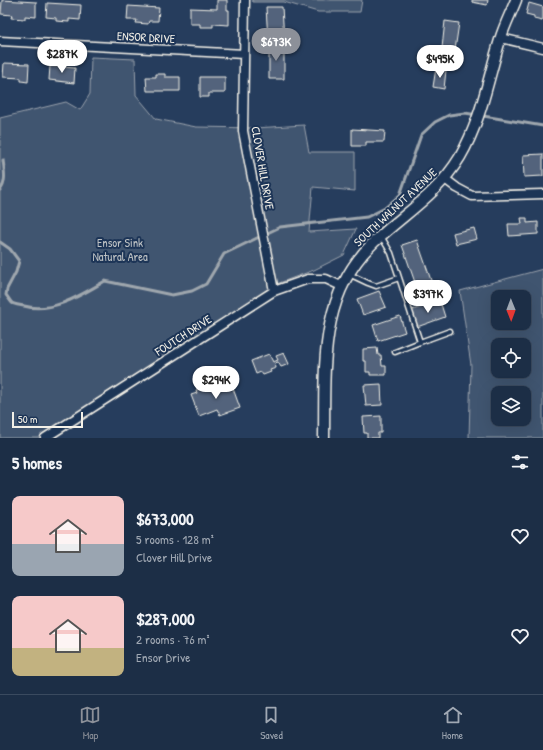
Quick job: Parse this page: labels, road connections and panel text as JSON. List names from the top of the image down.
{
  "streets": {
    "street": [
      "ENSOR DRIVE",
      "CLOVER HILL DRIVE",
      "SOUTH WALNUT AVENUE",
      "FOUTCH DRIVE"
    ]
  },
  "crossings": [
    ["ENSOR DRIVE", "CLOVER HILL DRIVE"],
    ["CLOVER HILL DRIVE", "FOUTCH DRIVE"],
    ["SOUTH WALNUT AVENUE", "FOUTCH DRIVE"]
  ],
  "parks": ["Ensor Sink Natural Area"],
  "scale_bar": "50 m",
  "north": "bottom",
  "page": {
    "price": [
      "$673K",
      "$287K",
      "$495K",
      "$397K",
      "$294K"
    ],
    "scale": "50 m",
    "heading": "5 homes",
    "list": [
      {
        "name": "$673,000",
        "note": "5 rooms · 128 m² · Clover Hill Drive"
      },
      {
        "name": "$287,000",
        "note": "2 rooms · 76 m² · Ensor Drive"
      }
    ],
    "tabs": ["Map", "Saved", "Home"]
  }
}
